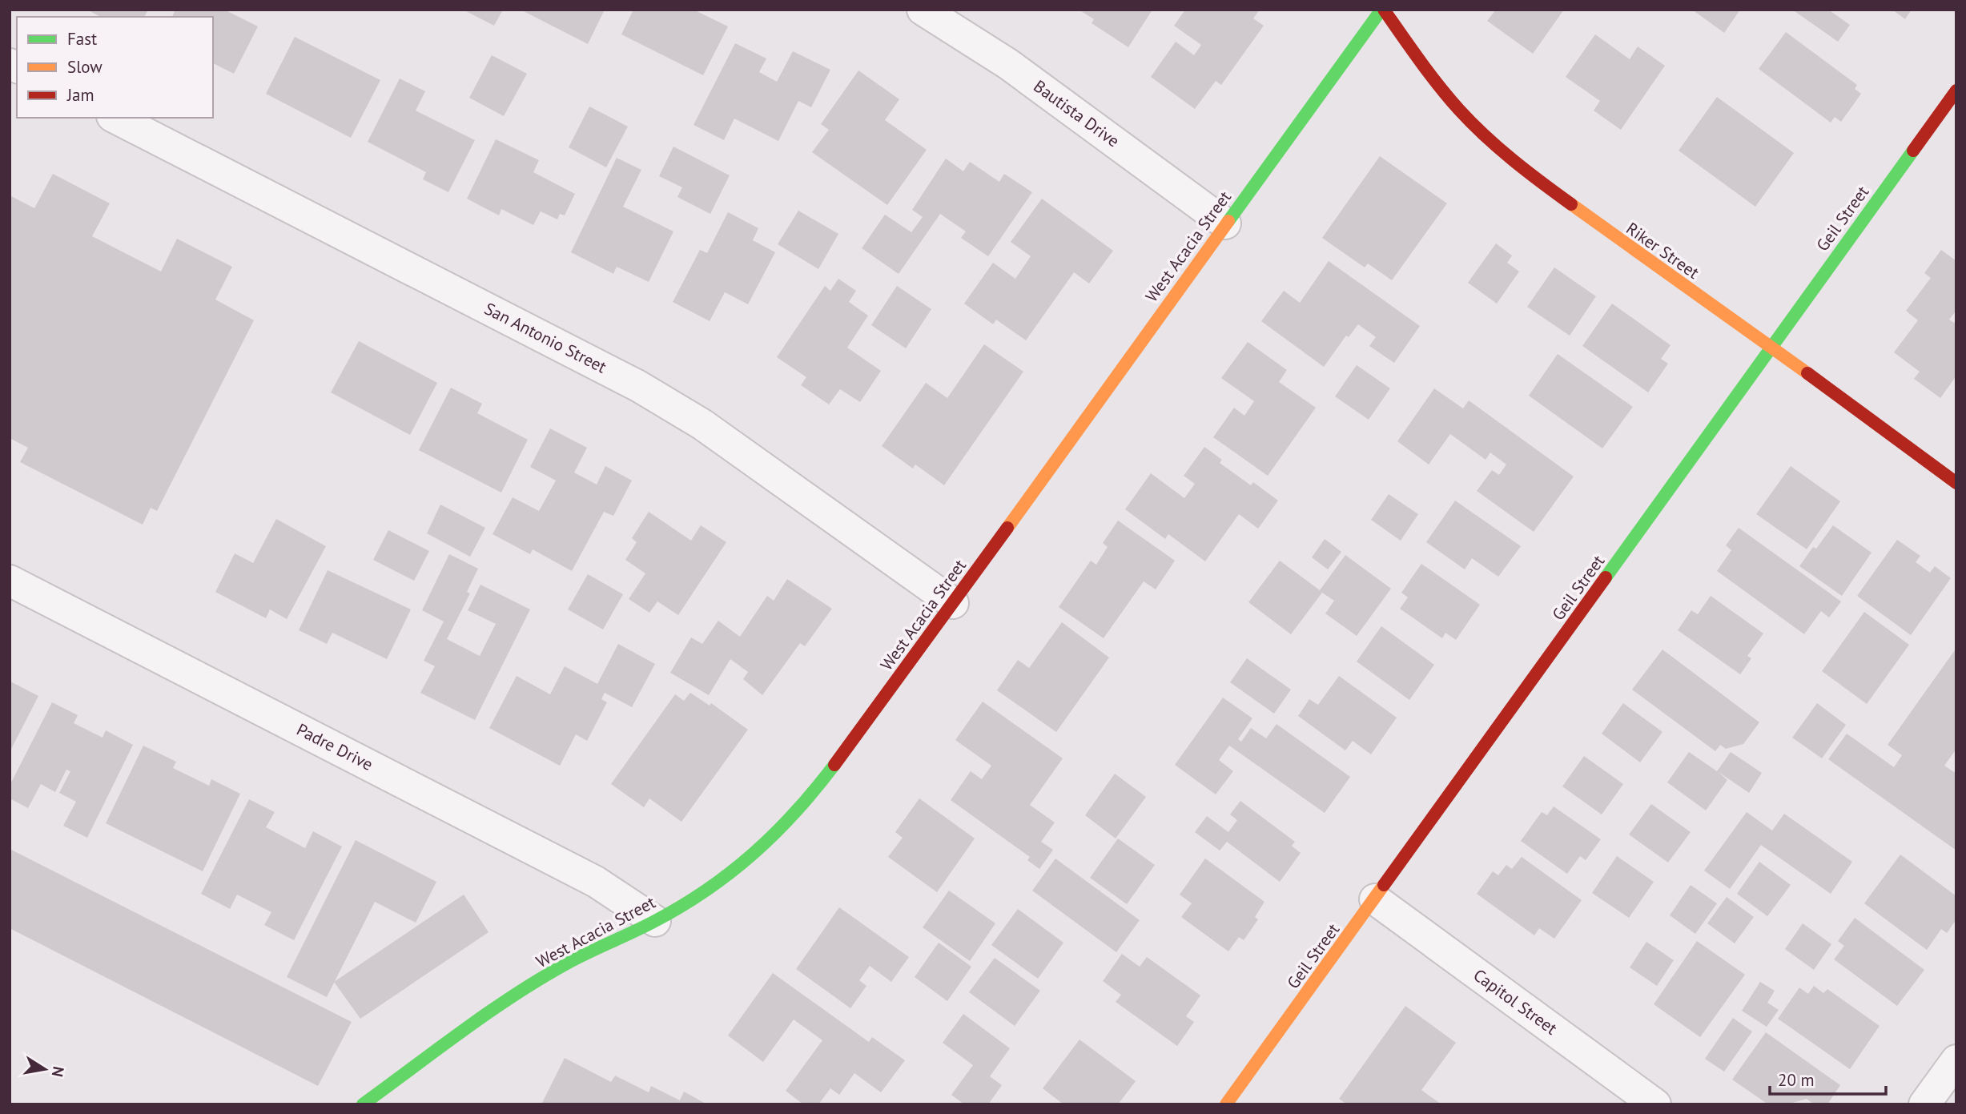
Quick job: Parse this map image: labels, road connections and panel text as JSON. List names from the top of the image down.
{
  "streets": {
    "street": [
      "Bautista Drive",
      "Geil Street",
      "West Acacia Street",
      "Riker Street",
      "San Antonio Street",
      "Padre Drive",
      "Capitol Street"
    ]
  },
  "crossings": [
    ["Bautista Drive", "West Acacia Street"],
    ["Geil Street", "Riker Street"],
    ["Geil Street", "Capitol Street"],
    ["West Acacia Street", "Riker Street"],
    ["West Acacia Street", "San Antonio Street"],
    ["West Acacia Street", "Padre Drive"]
  ],
  "legend": ["Fast", "Slow", "Jam"],
  "scale_bar": "20 m",
  "north": "right"
}
